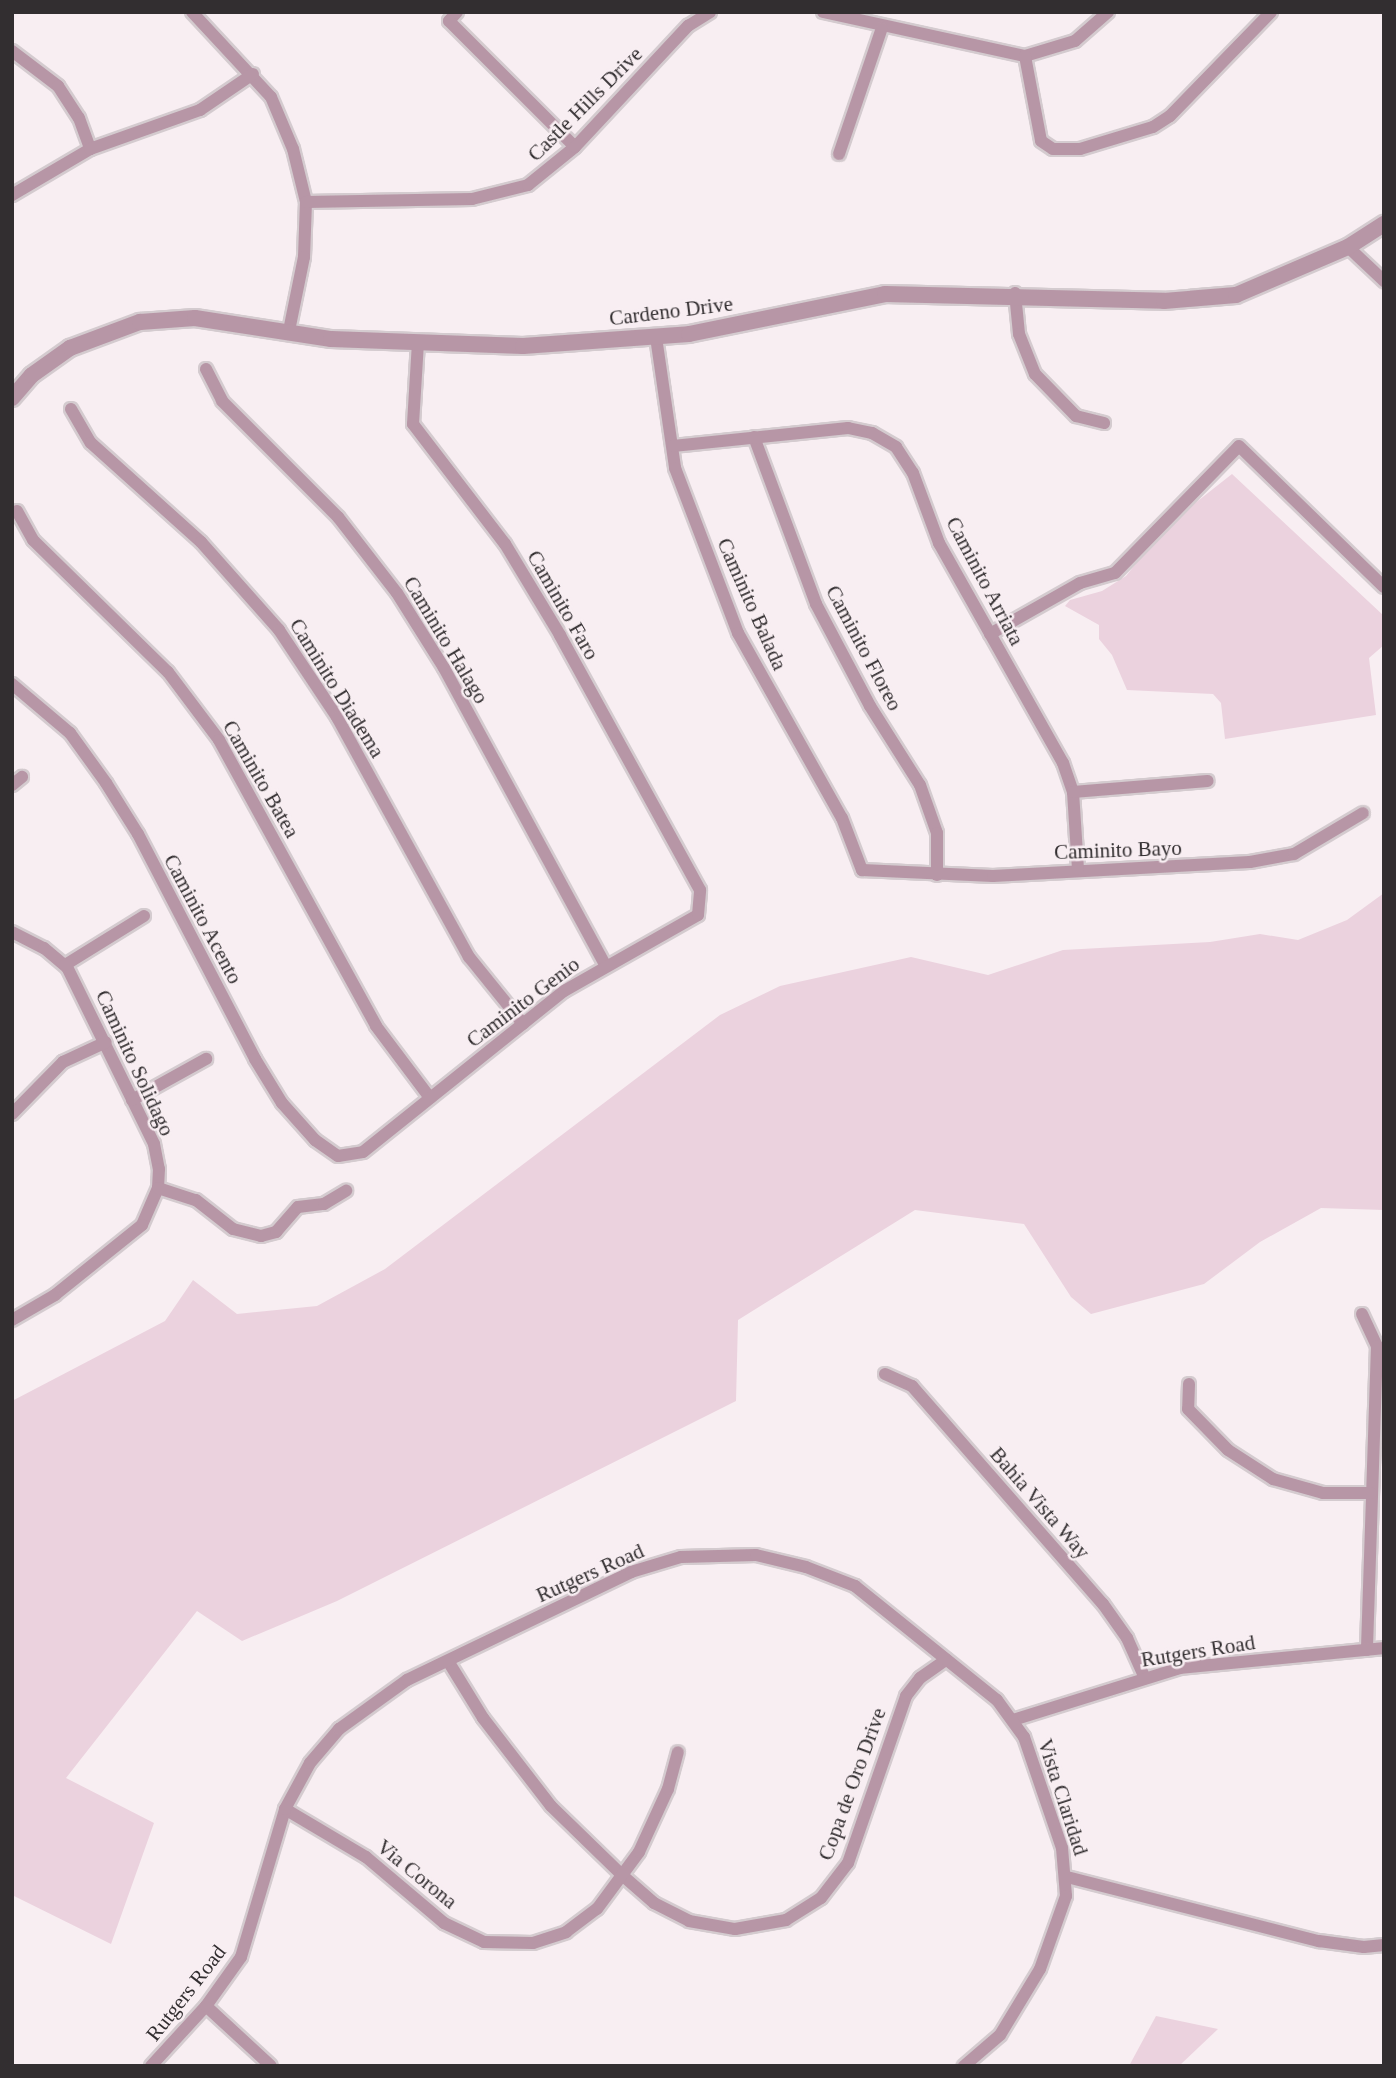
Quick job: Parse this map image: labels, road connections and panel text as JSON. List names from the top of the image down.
{
  "streets": {
    "street": [
      "Castle Hills Drive",
      "Cardeno Drive",
      "Caminito Arriata",
      "Caminito Balada",
      "Caminito Faro",
      "Caminito Halago",
      "Caminito Floreo",
      "Caminito Diadema",
      "Caminito Batea",
      "Caminito Bayo",
      "Caminito Acento",
      "Caminito Genio",
      "Caminito Solidago",
      "Bahia Vista Way",
      "Rutgers Road",
      "Copa de Oro Drive",
      "Vista Claridad",
      "Via Corona"
    ]
  },
  "crossings": [
    ["Cardeno Drive", "Caminito Balada"],
    ["Cardeno Drive", "Caminito Faro"],
    ["Caminito Arriata", "Caminito Balada"],
    ["Caminito Arriata", "Caminito Floreo"],
    ["Caminito Arriata", "Caminito Bayo"],
    ["Caminito Balada", "Caminito Bayo"],
    ["Caminito Faro", "Caminito Genio"],
    ["Caminito Halago", "Caminito Genio"],
    ["Caminito Floreo", "Caminito Bayo"],
    ["Caminito Diadema", "Caminito Genio"],
    ["Caminito Batea", "Caminito Genio"],
    ["Caminito Acento", "Caminito Genio"],
    ["Bahia Vista Way", "Rutgers Road"],
    ["Rutgers Road", "Copa de Oro Drive"],
    ["Rutgers Road", "Vista Claridad"],
    ["Rutgers Road", "Via Corona"],
    ["Copa de Oro Drive", "Via Corona"]
  ]
}
